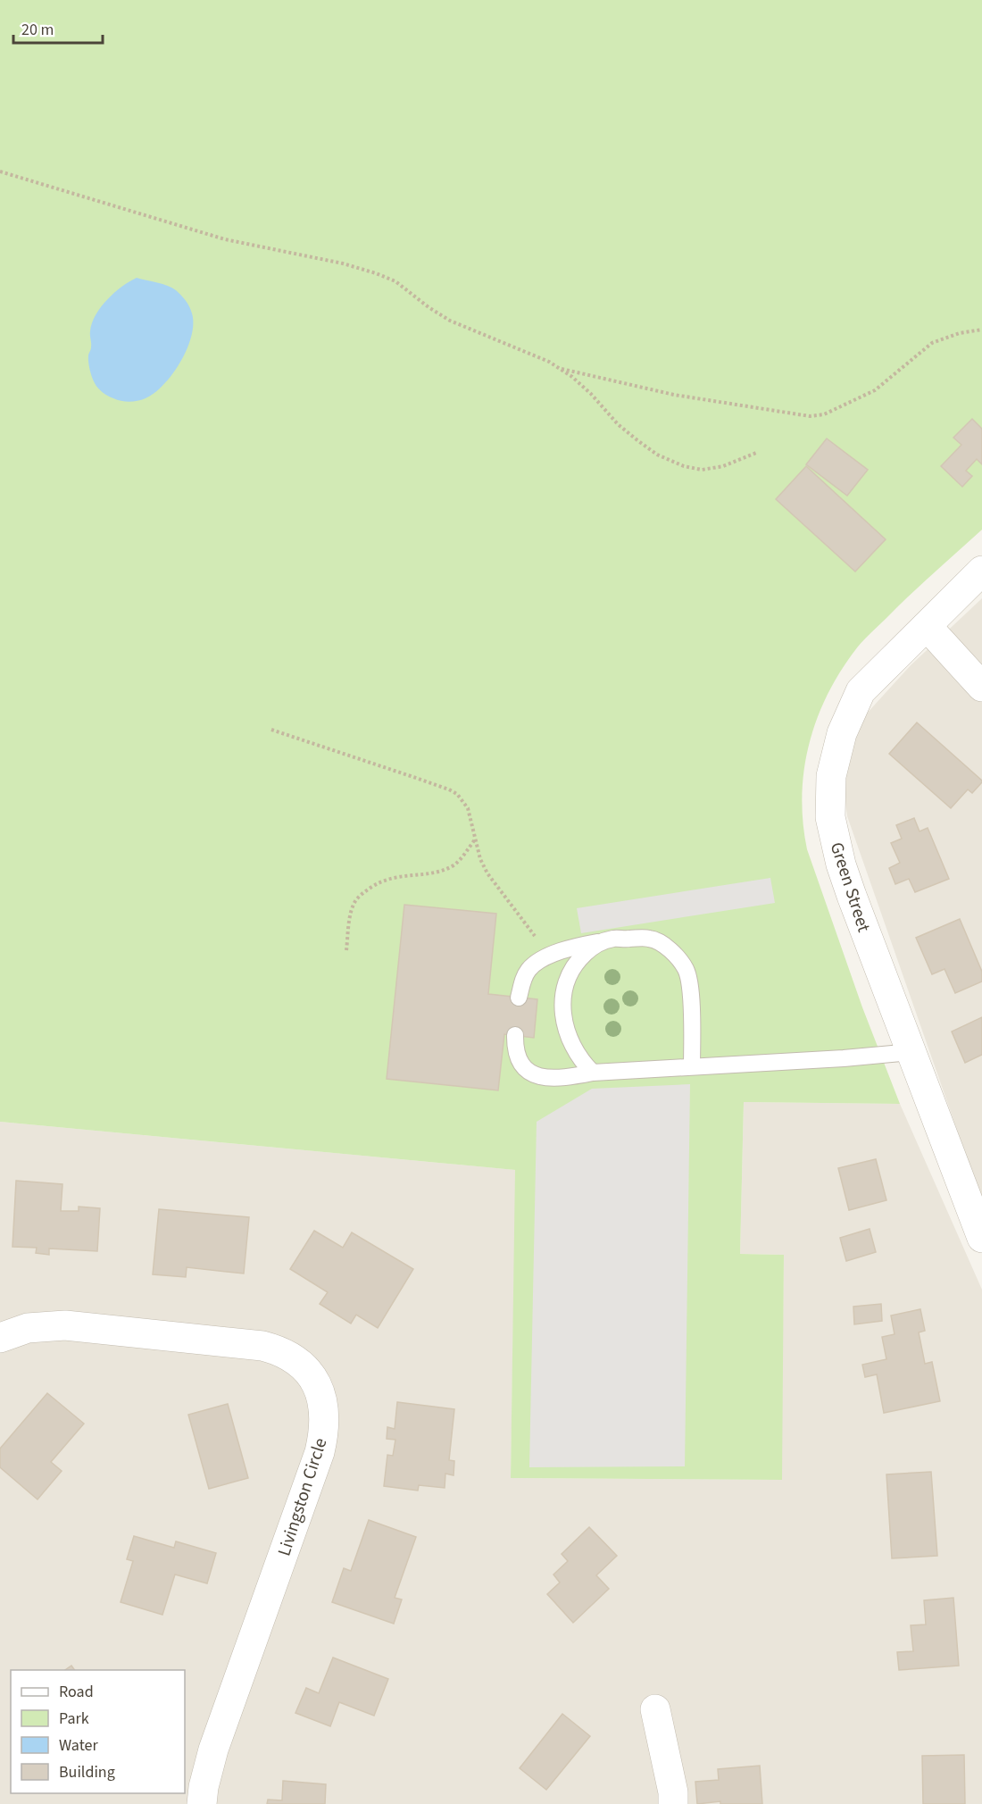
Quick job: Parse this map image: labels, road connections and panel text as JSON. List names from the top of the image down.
{
  "streets": {
    "street": ["Green Street", "Livingston Circle"]
  },
  "legend": [
    "Road",
    "Park",
    "Water",
    "Building"
  ],
  "scale_bar": "20 m"
}
